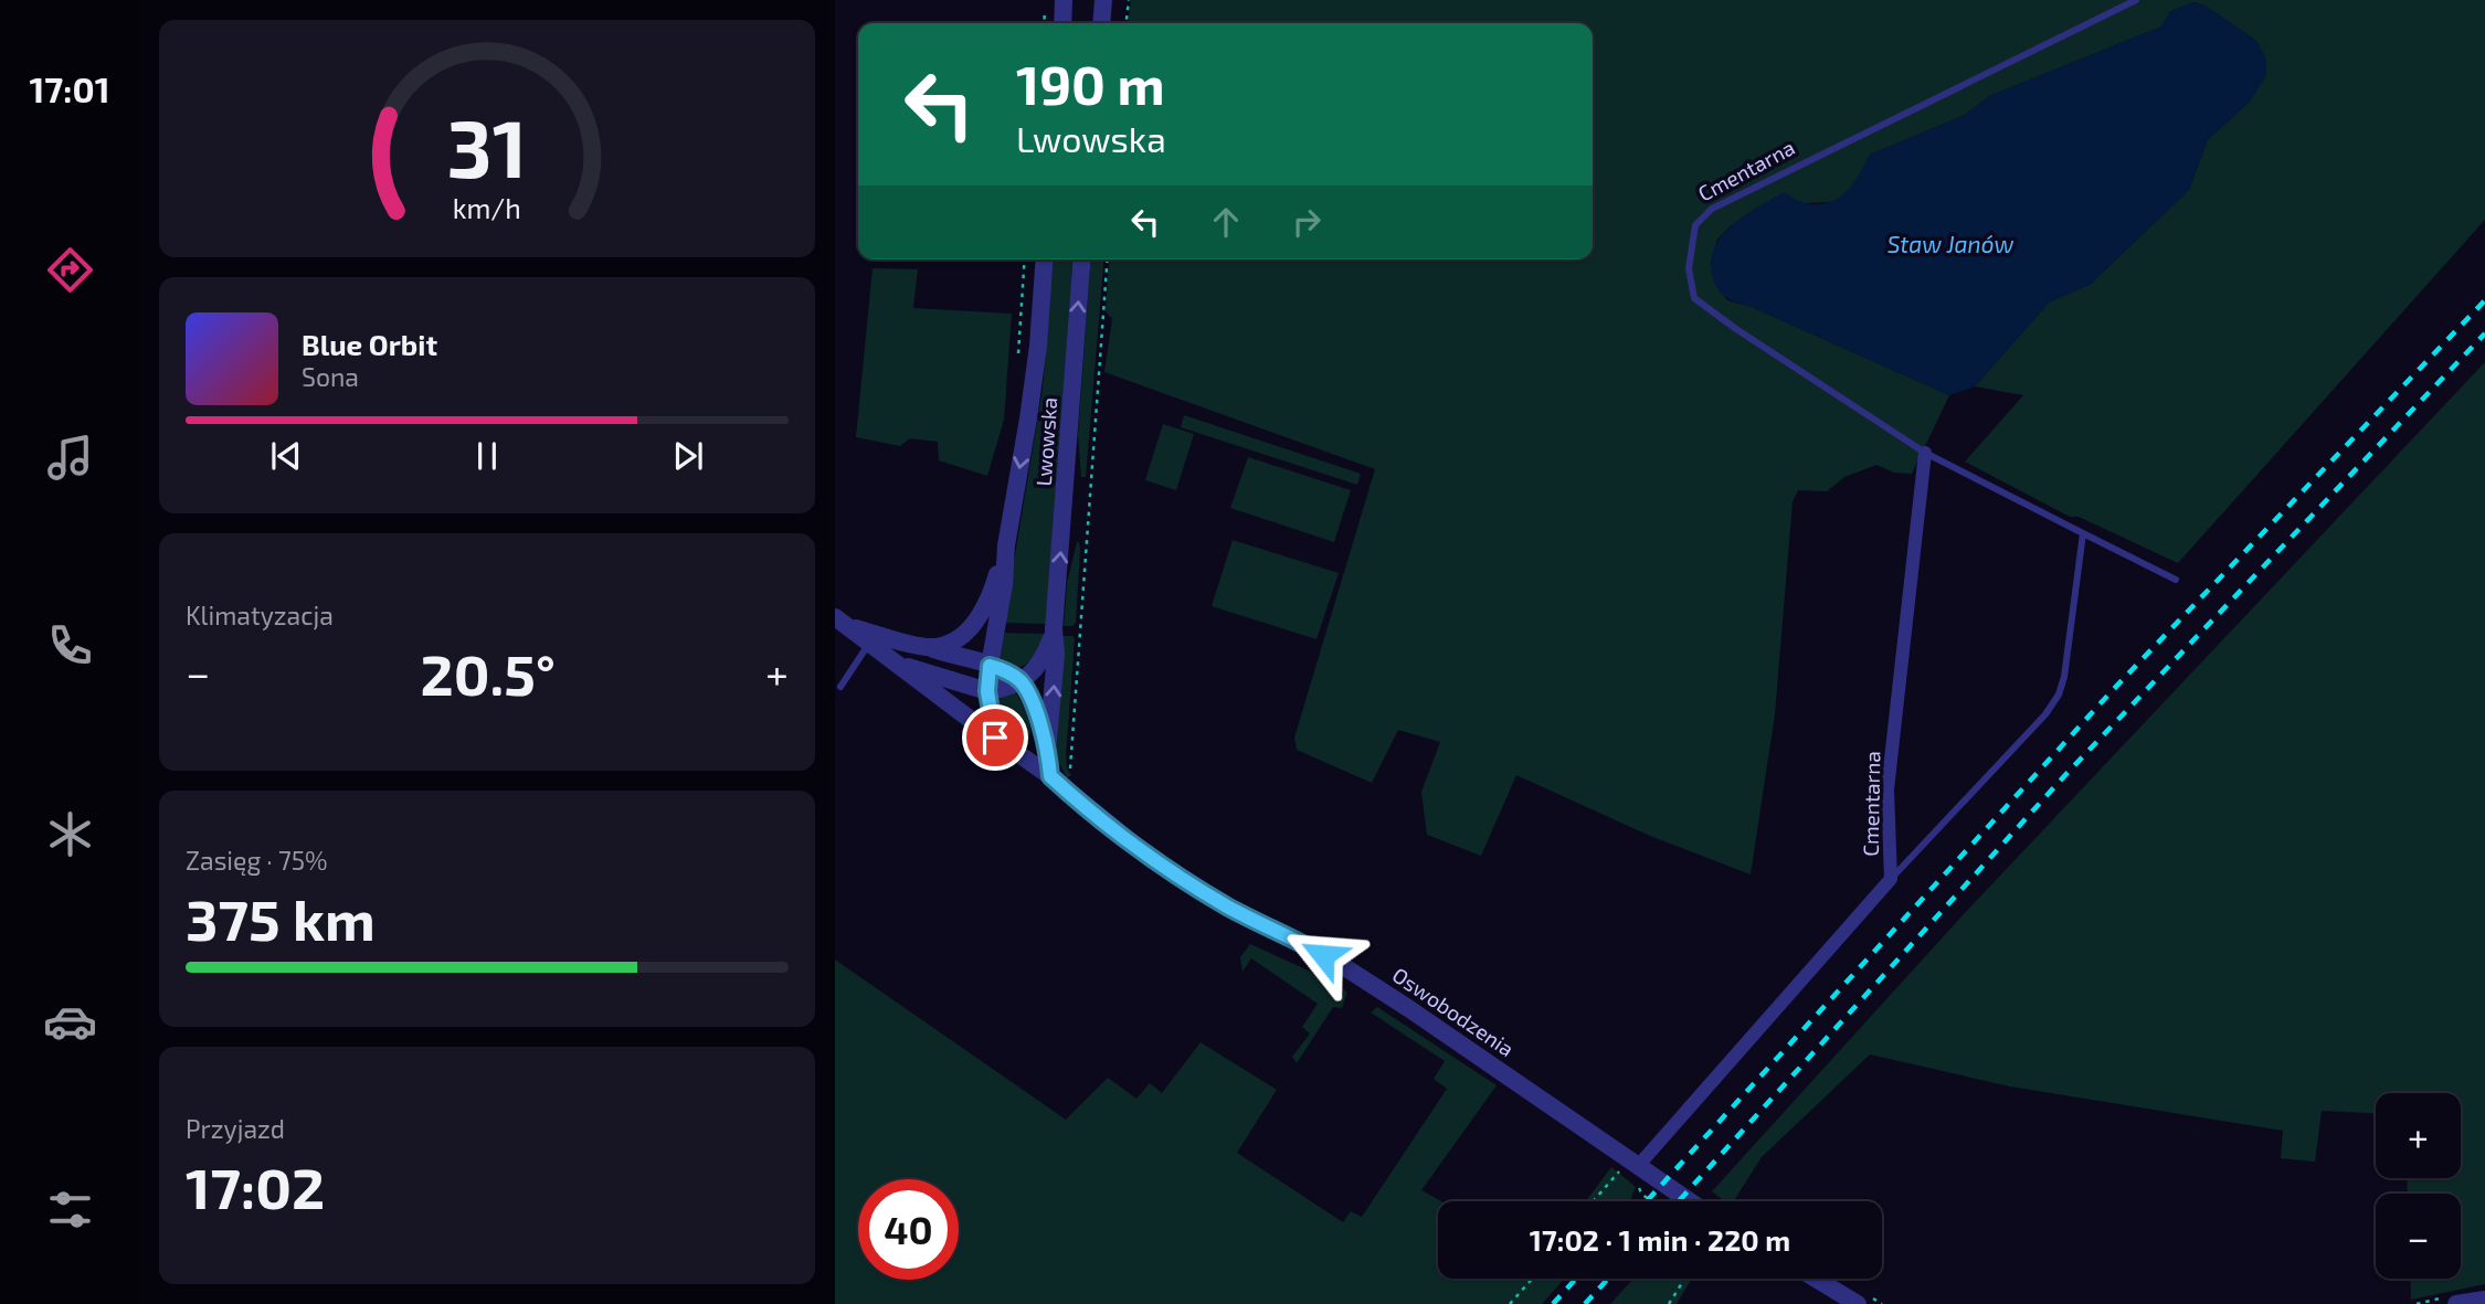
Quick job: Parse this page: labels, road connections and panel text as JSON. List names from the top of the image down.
{
  "streets": {
    "street": ["Cmentarna", "Lwowska", "Oswobodzenia"]
  },
  "crossings": [
    ["Cmentarna", "Oswobodzenia"],
    ["Lwowska", "Oswobodzenia"]
  ],
  "water": ["Staw Janów"],
  "page": {
    "tabs": "17:01",
    "turn": ["190 m", "Lwowska"],
    "song": ["Blue Orbit", "Sona"],
    "tile": [
      "Klimatyzacja",
      ["Zasięg · 75%", "375 km"],
      ["Przyjazd", "17:02"]
    ],
    "heat": ["−", "20.5°", "+"],
    "map_buttons": ["+", "−"],
    "limit": "40",
    "trip": "17:02 · 1 min · 220 m",
    "gauge": ["31", "km/h"]
  }
}
